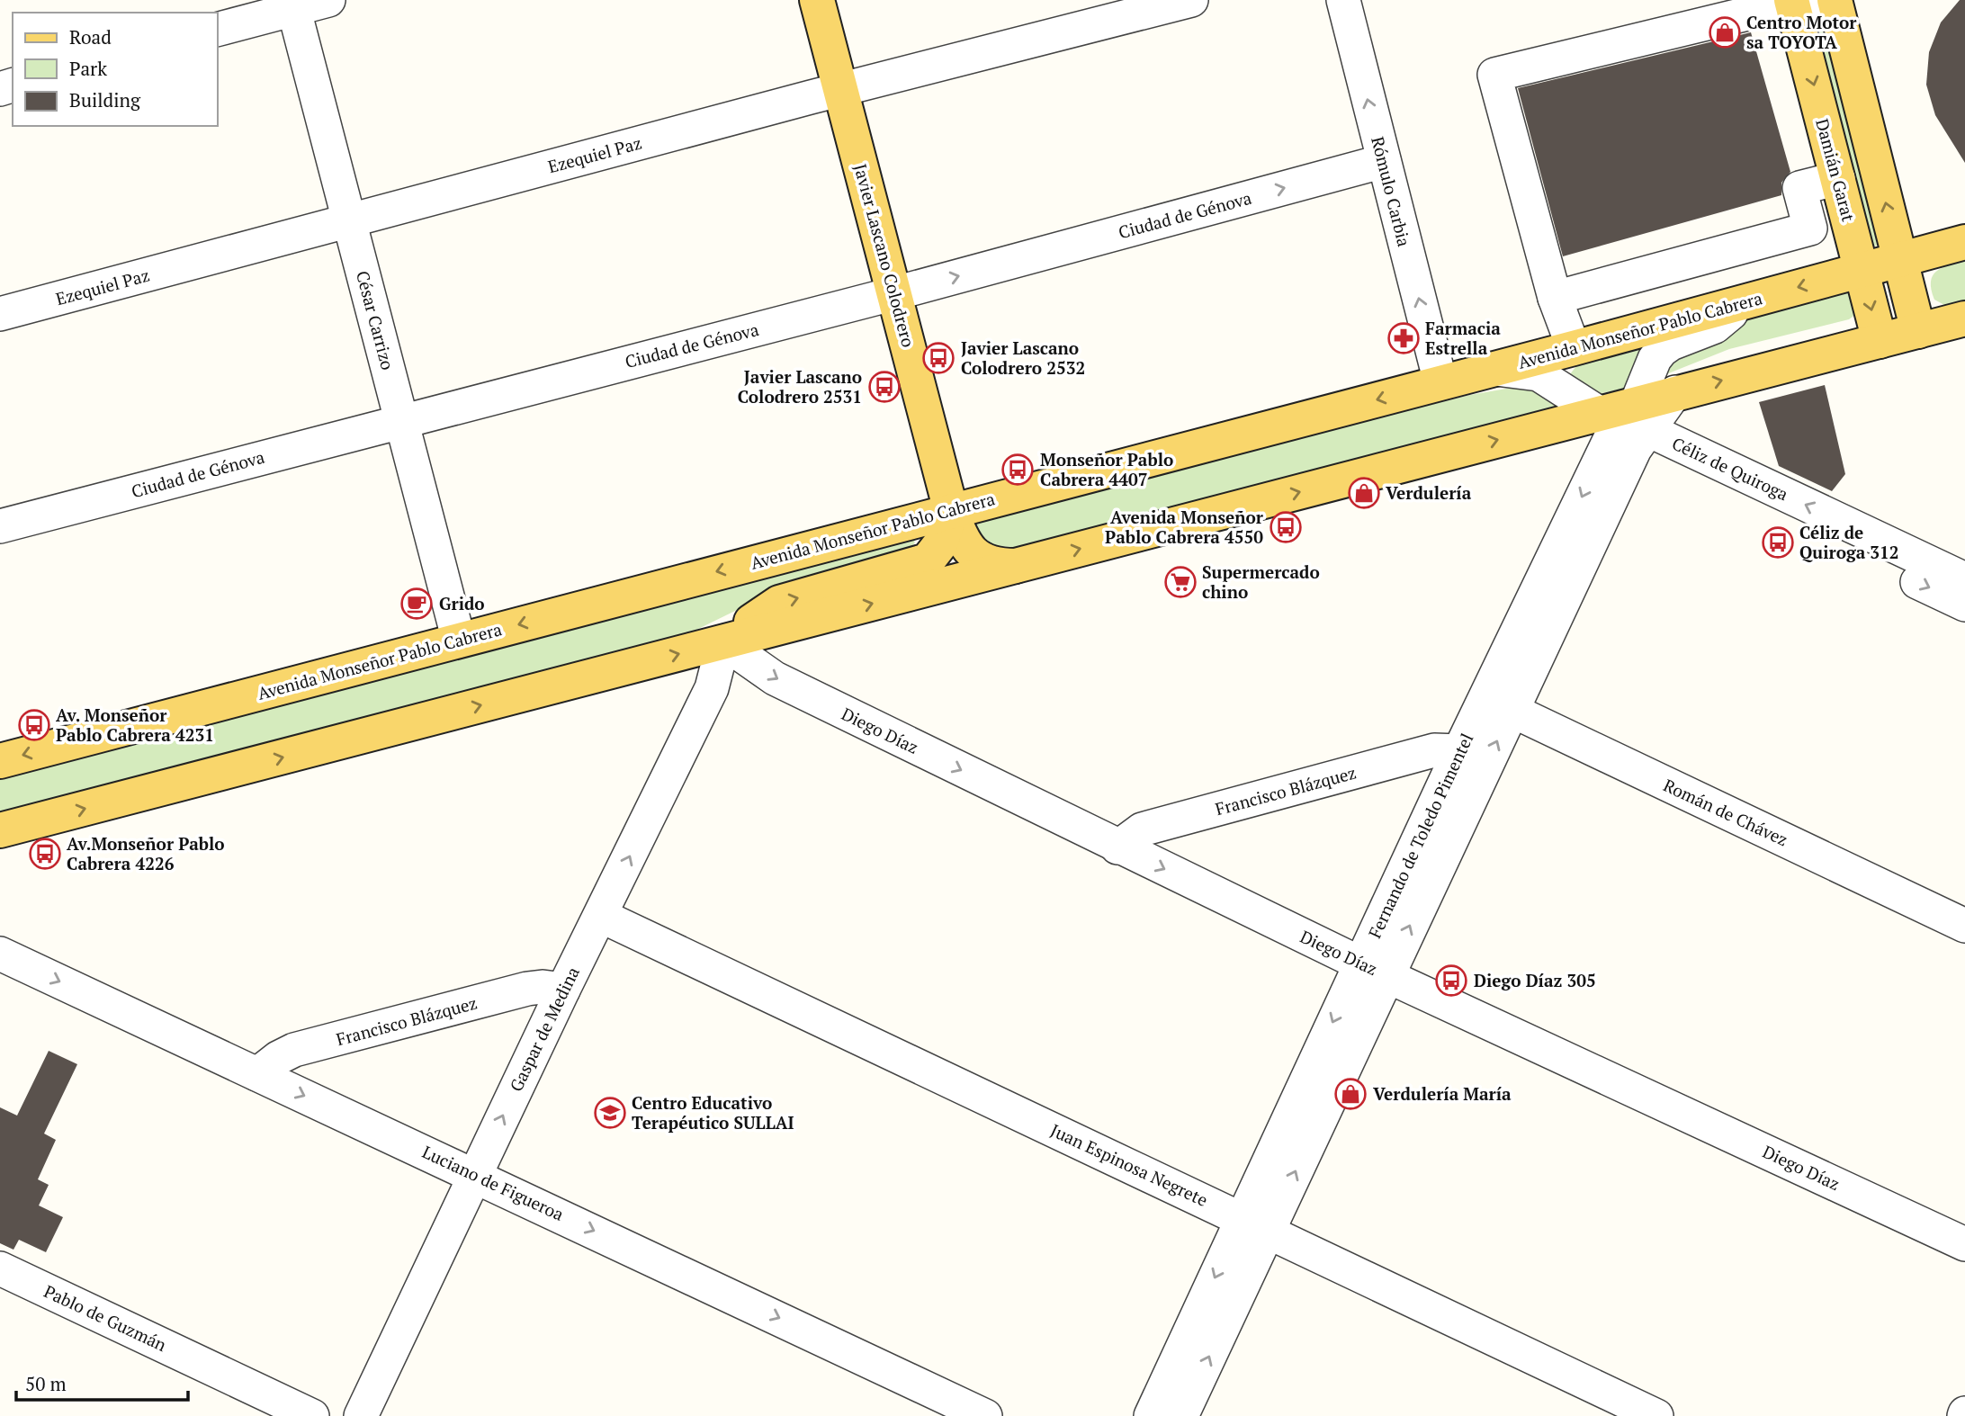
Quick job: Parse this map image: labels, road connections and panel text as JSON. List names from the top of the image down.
{
  "streets": {
    "main road": ["Damián Garat", "Javier Lascano Colodrero", "Avenida Monseñor Pablo Cabrera"],
    "street": [
      "Ezequiel Paz",
      "Rómulo Carbia",
      "Ciudad de Génova",
      "César Carrizo",
      "Céliz de Quiroga",
      "Diego Díaz",
      "Francisco Blázquez",
      "Román de Chávez",
      "Fernando de Toledo Pimentel",
      "Gaspar de Medina",
      "Juan Espinosa Negrete",
      "Luciano de Figueroa",
      "Pablo de Guzmán"
    ]
  },
  "crossings": [
    ["Ezequiel Paz", "Javier Lascano Colodrero"],
    ["Ezequiel Paz", "César Carrizo"],
    ["Damián Garat", "Avenida Monseñor Pablo Cabrera"],
    ["Rómulo Carbia", "Ciudad de Génova"],
    ["Rómulo Carbia", "Avenida Monseñor Pablo Cabrera"],
    ["Ciudad de Génova", "Javier Lascano Colodrero"],
    ["Ciudad de Génova", "César Carrizo"],
    ["Javier Lascano Colodrero", "Avenida Monseñor Pablo Cabrera"],
    ["César Carrizo", "Avenida Monseñor Pablo Cabrera"],
    ["Avenida Monseñor Pablo Cabrera", "Céliz de Quiroga"],
    ["Avenida Monseñor Pablo Cabrera", "Fernando de Toledo Pimentel"],
    ["Céliz de Quiroga", "Fernando de Toledo Pimentel"],
    ["Diego Díaz", "Francisco Blázquez"],
    ["Diego Díaz", "Fernando de Toledo Pimentel"],
    ["Diego Díaz", "Gaspar de Medina"],
    ["Francisco Blázquez", "Fernando de Toledo Pimentel"],
    ["Francisco Blázquez", "Gaspar de Medina"],
    ["Francisco Blázquez", "Luciano de Figueroa"],
    ["Román de Chávez", "Fernando de Toledo Pimentel"],
    ["Fernando de Toledo Pimentel", "Juan Espinosa Negrete"],
    ["Gaspar de Medina", "Juan Espinosa Negrete"],
    ["Gaspar de Medina", "Luciano de Figueroa"]
  ],
  "one_way": [
    "Rómulo Carbia",
    "Ciudad de Génova",
    "Diego Díaz",
    "Gaspar de Medina",
    "Luciano de Figueroa"
  ],
  "places": {
    "shop": ["Centro Motor sa TOYOTA", "Verdulería", "Verdulería María"],
    "pharmacy": ["Farmacia Estrella"],
    "bus stop": [
      "Javier Lascano Colodrero 2532",
      "Javier Lascano Colodrero 2531",
      "Monseñor Pablo Cabrera 4407",
      "Avenida Monseñor Pablo Cabrera 4550",
      "Céliz de Quiroga 312",
      "Av. Monseñor Pablo Cabrera 4231",
      "Av.Monseñor Pablo Cabrera 4226",
      "Diego Díaz 305"
    ],
    "supermarket": ["Supermercado chino"],
    "cafe": ["Grido"],
    "school or university": ["Centro Educativo Terapéutico SULLAI"]
  },
  "legend": ["Road", "Park", "Building"],
  "scale_bar": "50 m"
}
